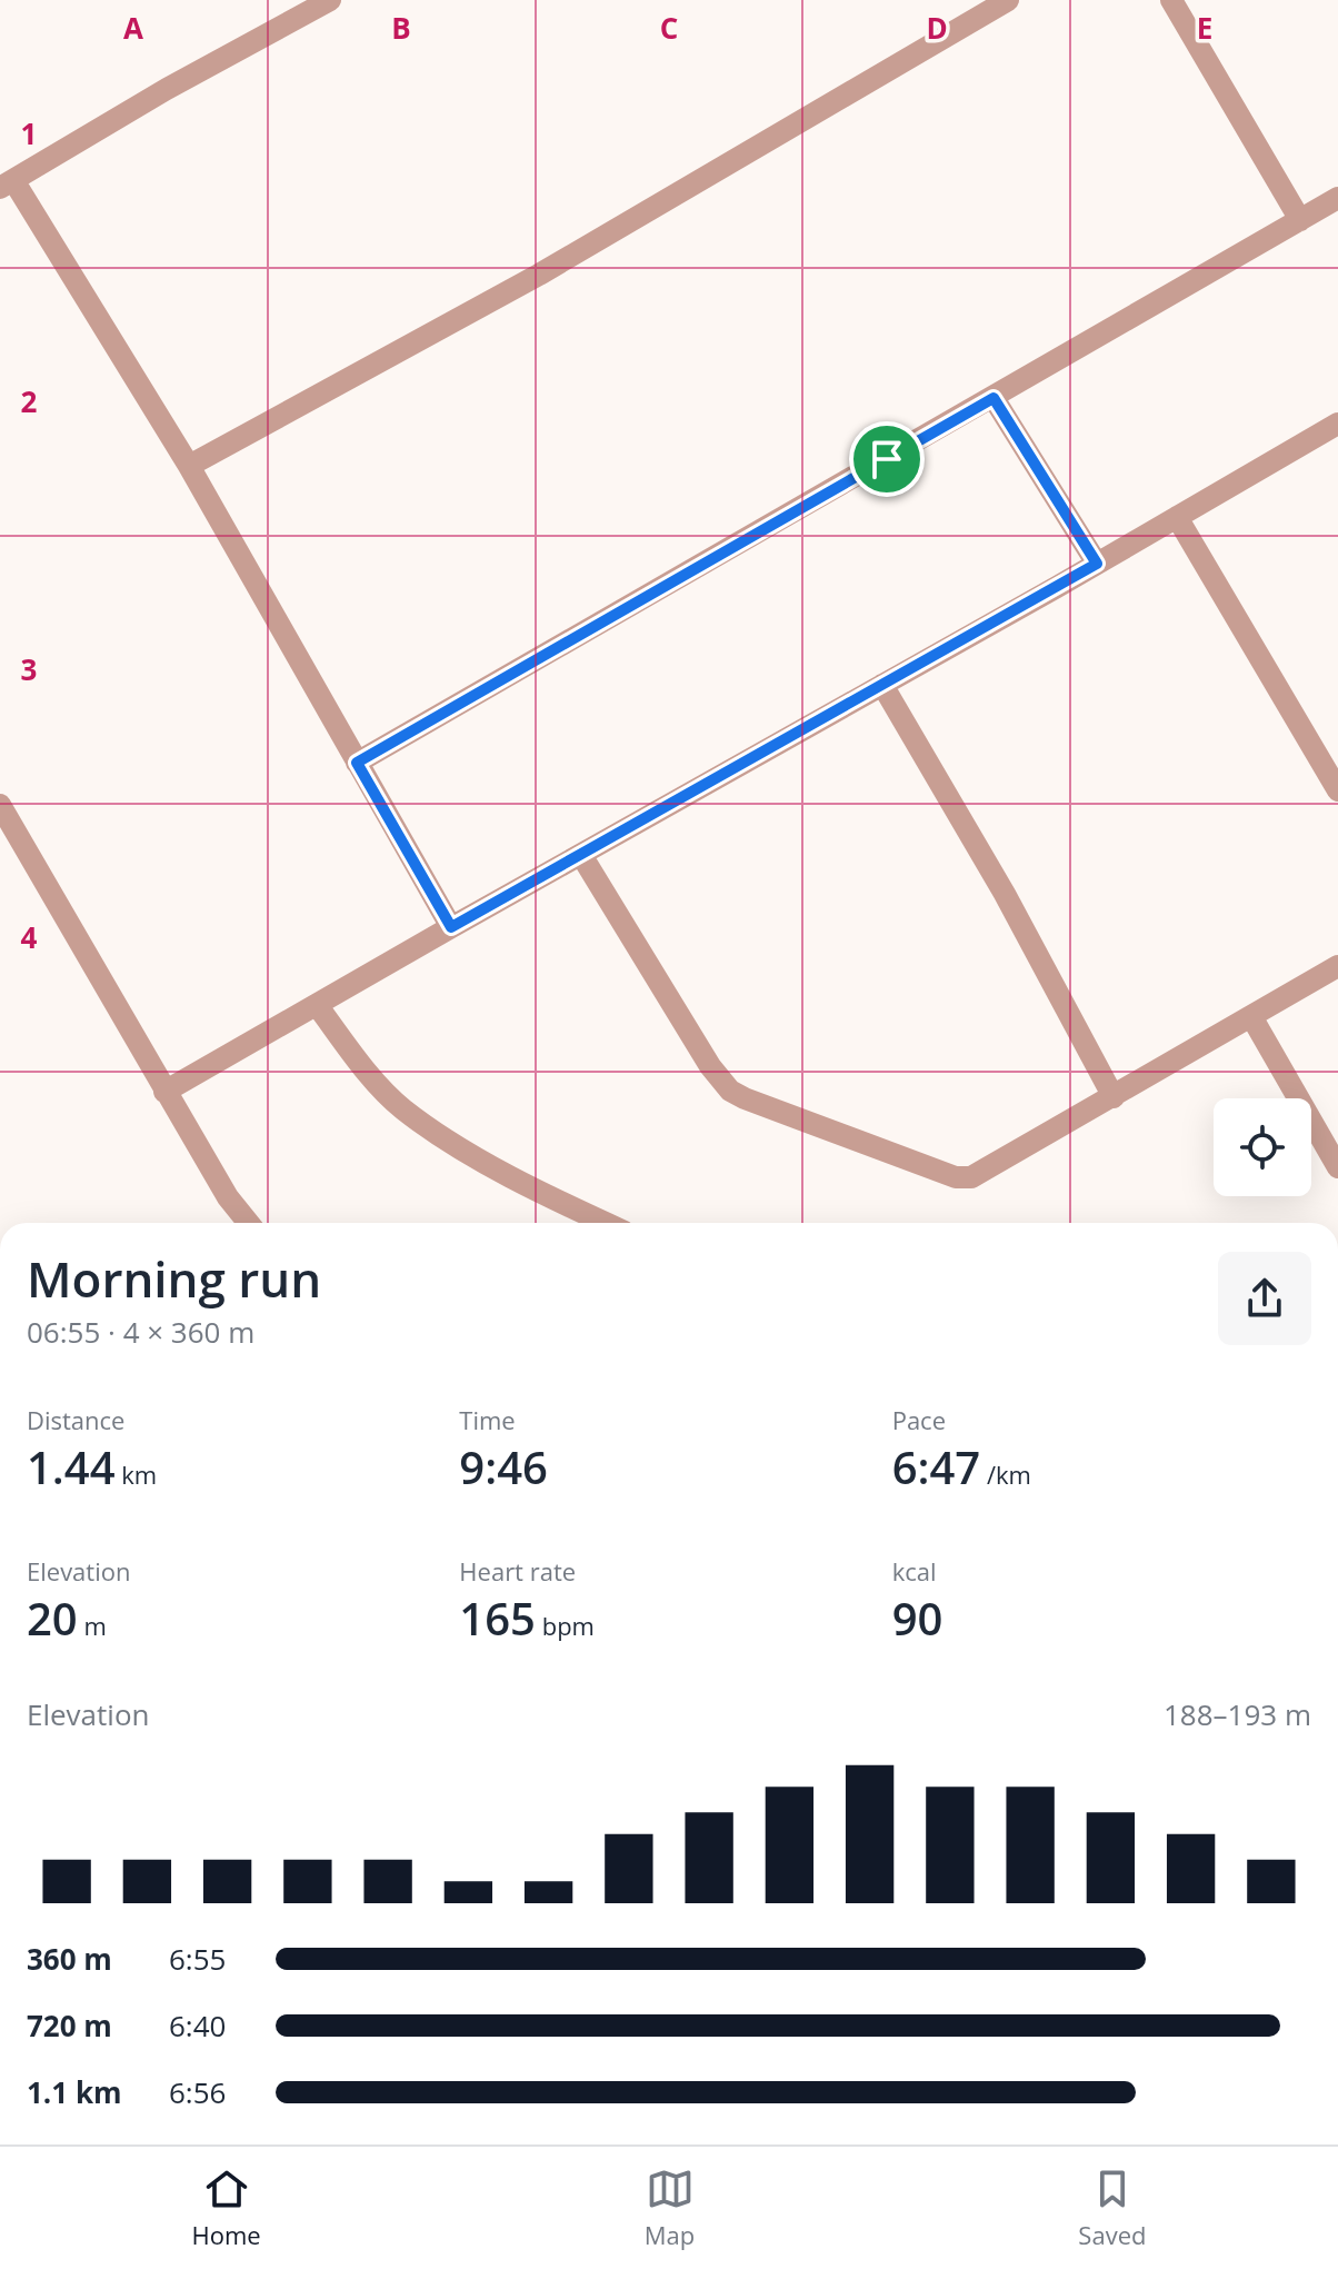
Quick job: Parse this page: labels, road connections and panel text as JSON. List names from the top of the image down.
{
  "page": {
    "heading": ["Morning run", "06:55 · 4 × 360 m"],
    "stats": [
      ["Distance", "1.44 km"],
      ["Time", "9:46"],
      ["Pace", "6:47 /km"],
      ["Elevation", "20 m"],
      ["Heart rate", "165 bpm"],
      ["kcal", "90"]
    ],
    "chart": ["Elevation", "188–193 m"],
    "list": [
      {
        "name": "360 m",
        "note": "6:55"
      },
      {
        "name": "720 m",
        "note": "6:40"
      },
      {
        "name": "1.1 km",
        "note": "6:56"
      }
    ],
    "tabs": ["Home", "Map", "Saved"]
  },
  "grid": {
    "columns": [
      "A",
      "B",
      "C",
      "D",
      "E"
    ],
    "rows": [
      "1",
      "2",
      "3",
      "4"
    ]
  }
}
